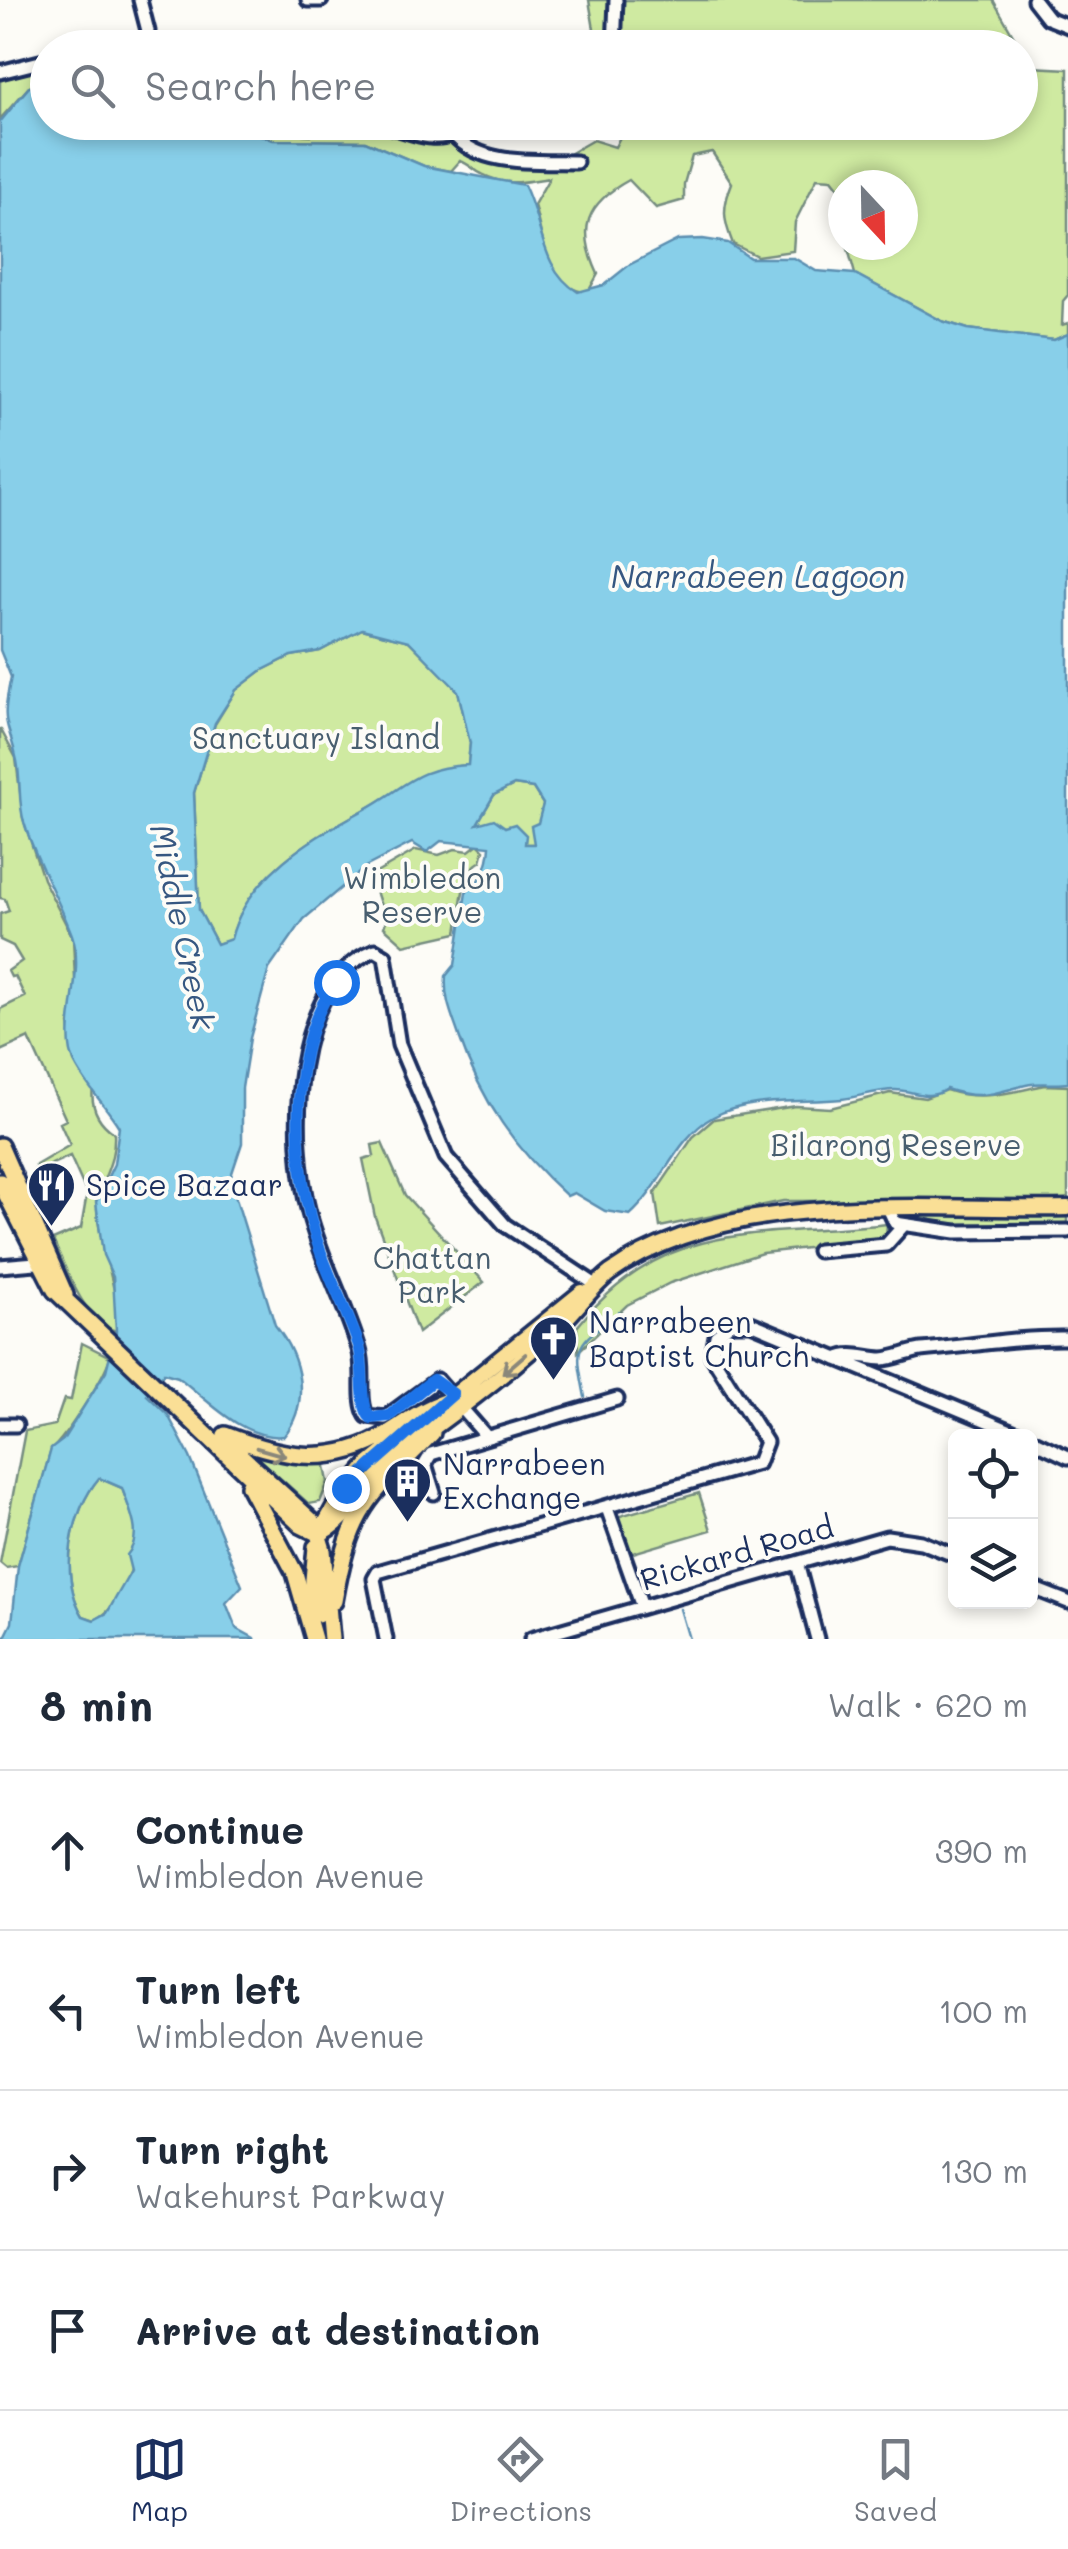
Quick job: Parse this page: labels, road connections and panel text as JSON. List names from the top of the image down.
{
  "streets": {
    "street": ["Rickard Road"]
  },
  "water": ["Narrabeen Lagoon", "Middle Creek"],
  "parks": [
    "Sanctuary Island",
    "Wimbledon Reserve",
    "Bilarong Reserve",
    "Chattan Park"
  ],
  "places": {
    "restaurant": ["Spice Bazaar"],
    "church": ["Narrabeen Baptist Church"],
    "building": ["Narrabeen Exchange"]
  },
  "north": "bottom",
  "page": {
    "search": "Search here",
    "heading": ["8 min", "Walk · 620 m"],
    "list": [
      ["Continue", "Wimbledon Avenue", "390 m"],
      ["Turn left", "Wimbledon Avenue", "100 m"],
      ["Turn right", "Wakehurst Parkway", "130 m"],
      "Arrive at destination"
    ],
    "nav": ["Map", "Directions", "Saved"]
  }
}
